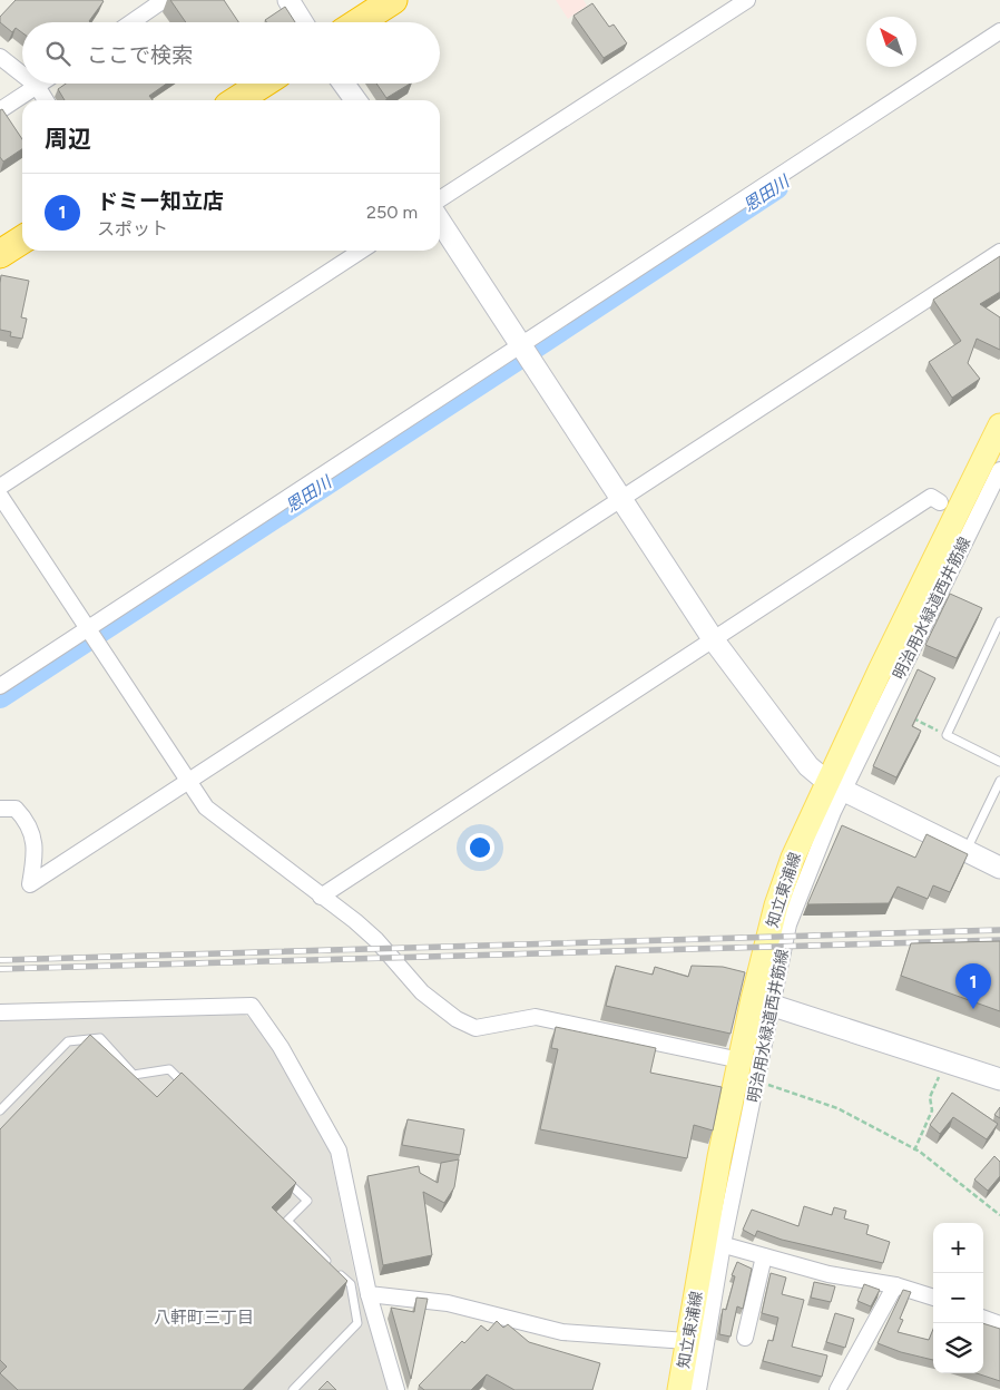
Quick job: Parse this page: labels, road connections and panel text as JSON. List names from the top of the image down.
{
  "streets": {
    "main road": ["知立東浦線"],
    "street": ["明治用水緑道西井筋線"]
  },
  "crossings": [
    ["明治用水緑道西井筋線", "知立東浦線"]
  ],
  "districts": ["八軒町三丁目"],
  "water": ["恩田川"],
  "north": "top left",
  "page": {
    "search": "ここで検索",
    "heading": "周辺",
    "list": [
      {
        "mark": "1",
        "name": "ドミー知立店",
        "note": "スポット",
        "value": "250 m"
      }
    ],
    "pins": "1",
    "map_buttons": ["+", "−"]
  }
}
